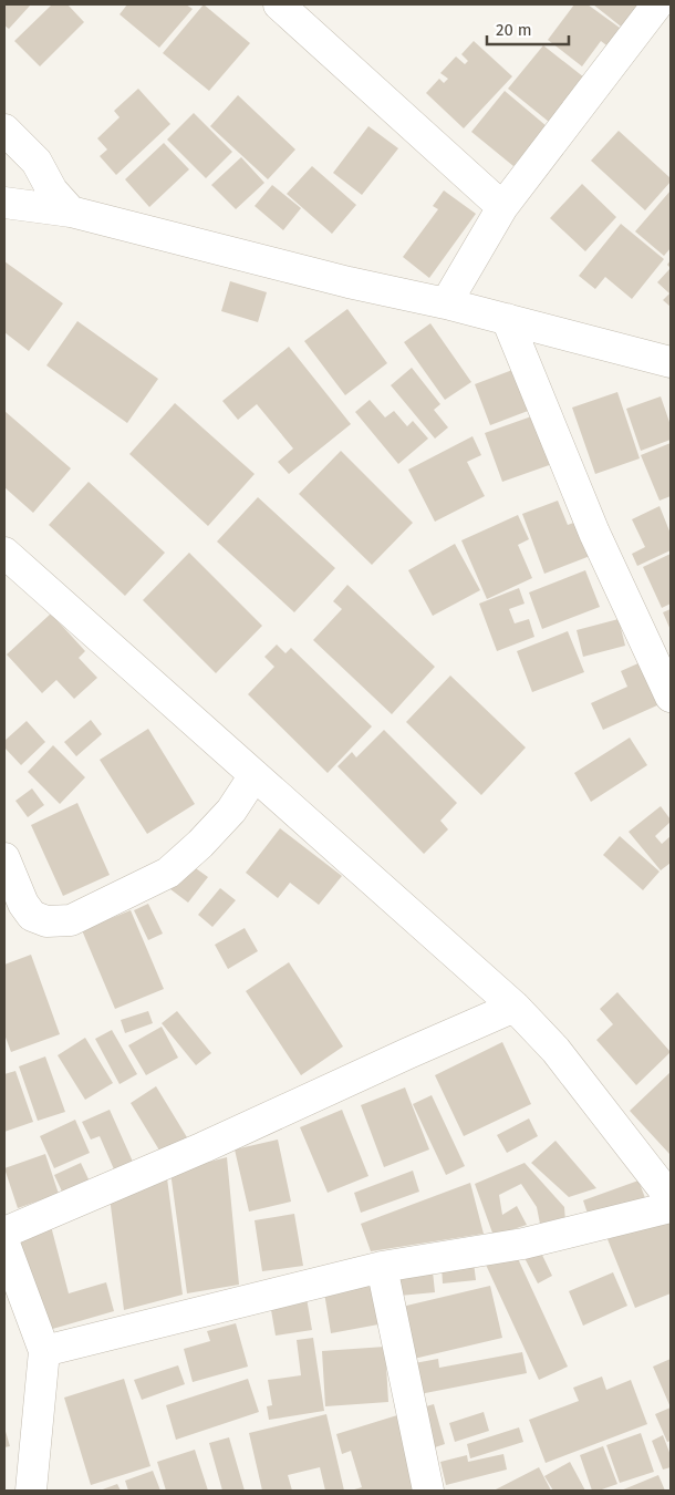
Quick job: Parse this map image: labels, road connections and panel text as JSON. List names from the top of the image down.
{
  "scale_bar": "20 m"
}
